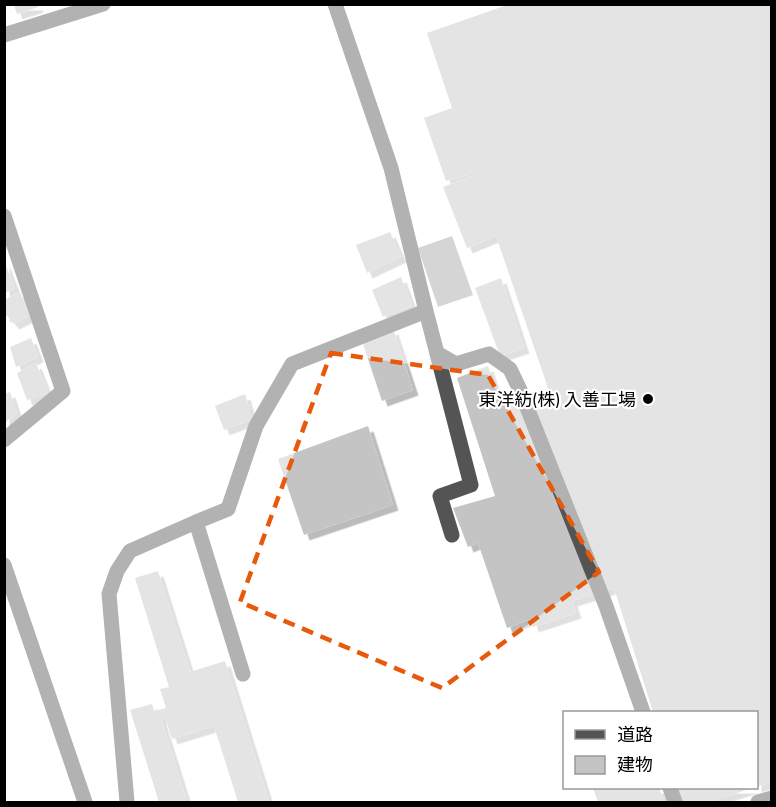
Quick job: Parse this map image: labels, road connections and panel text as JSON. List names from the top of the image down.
{
  "places": ["東洋紡(株) 入善工場"],
  "legend": ["道路", "建物"]
}
